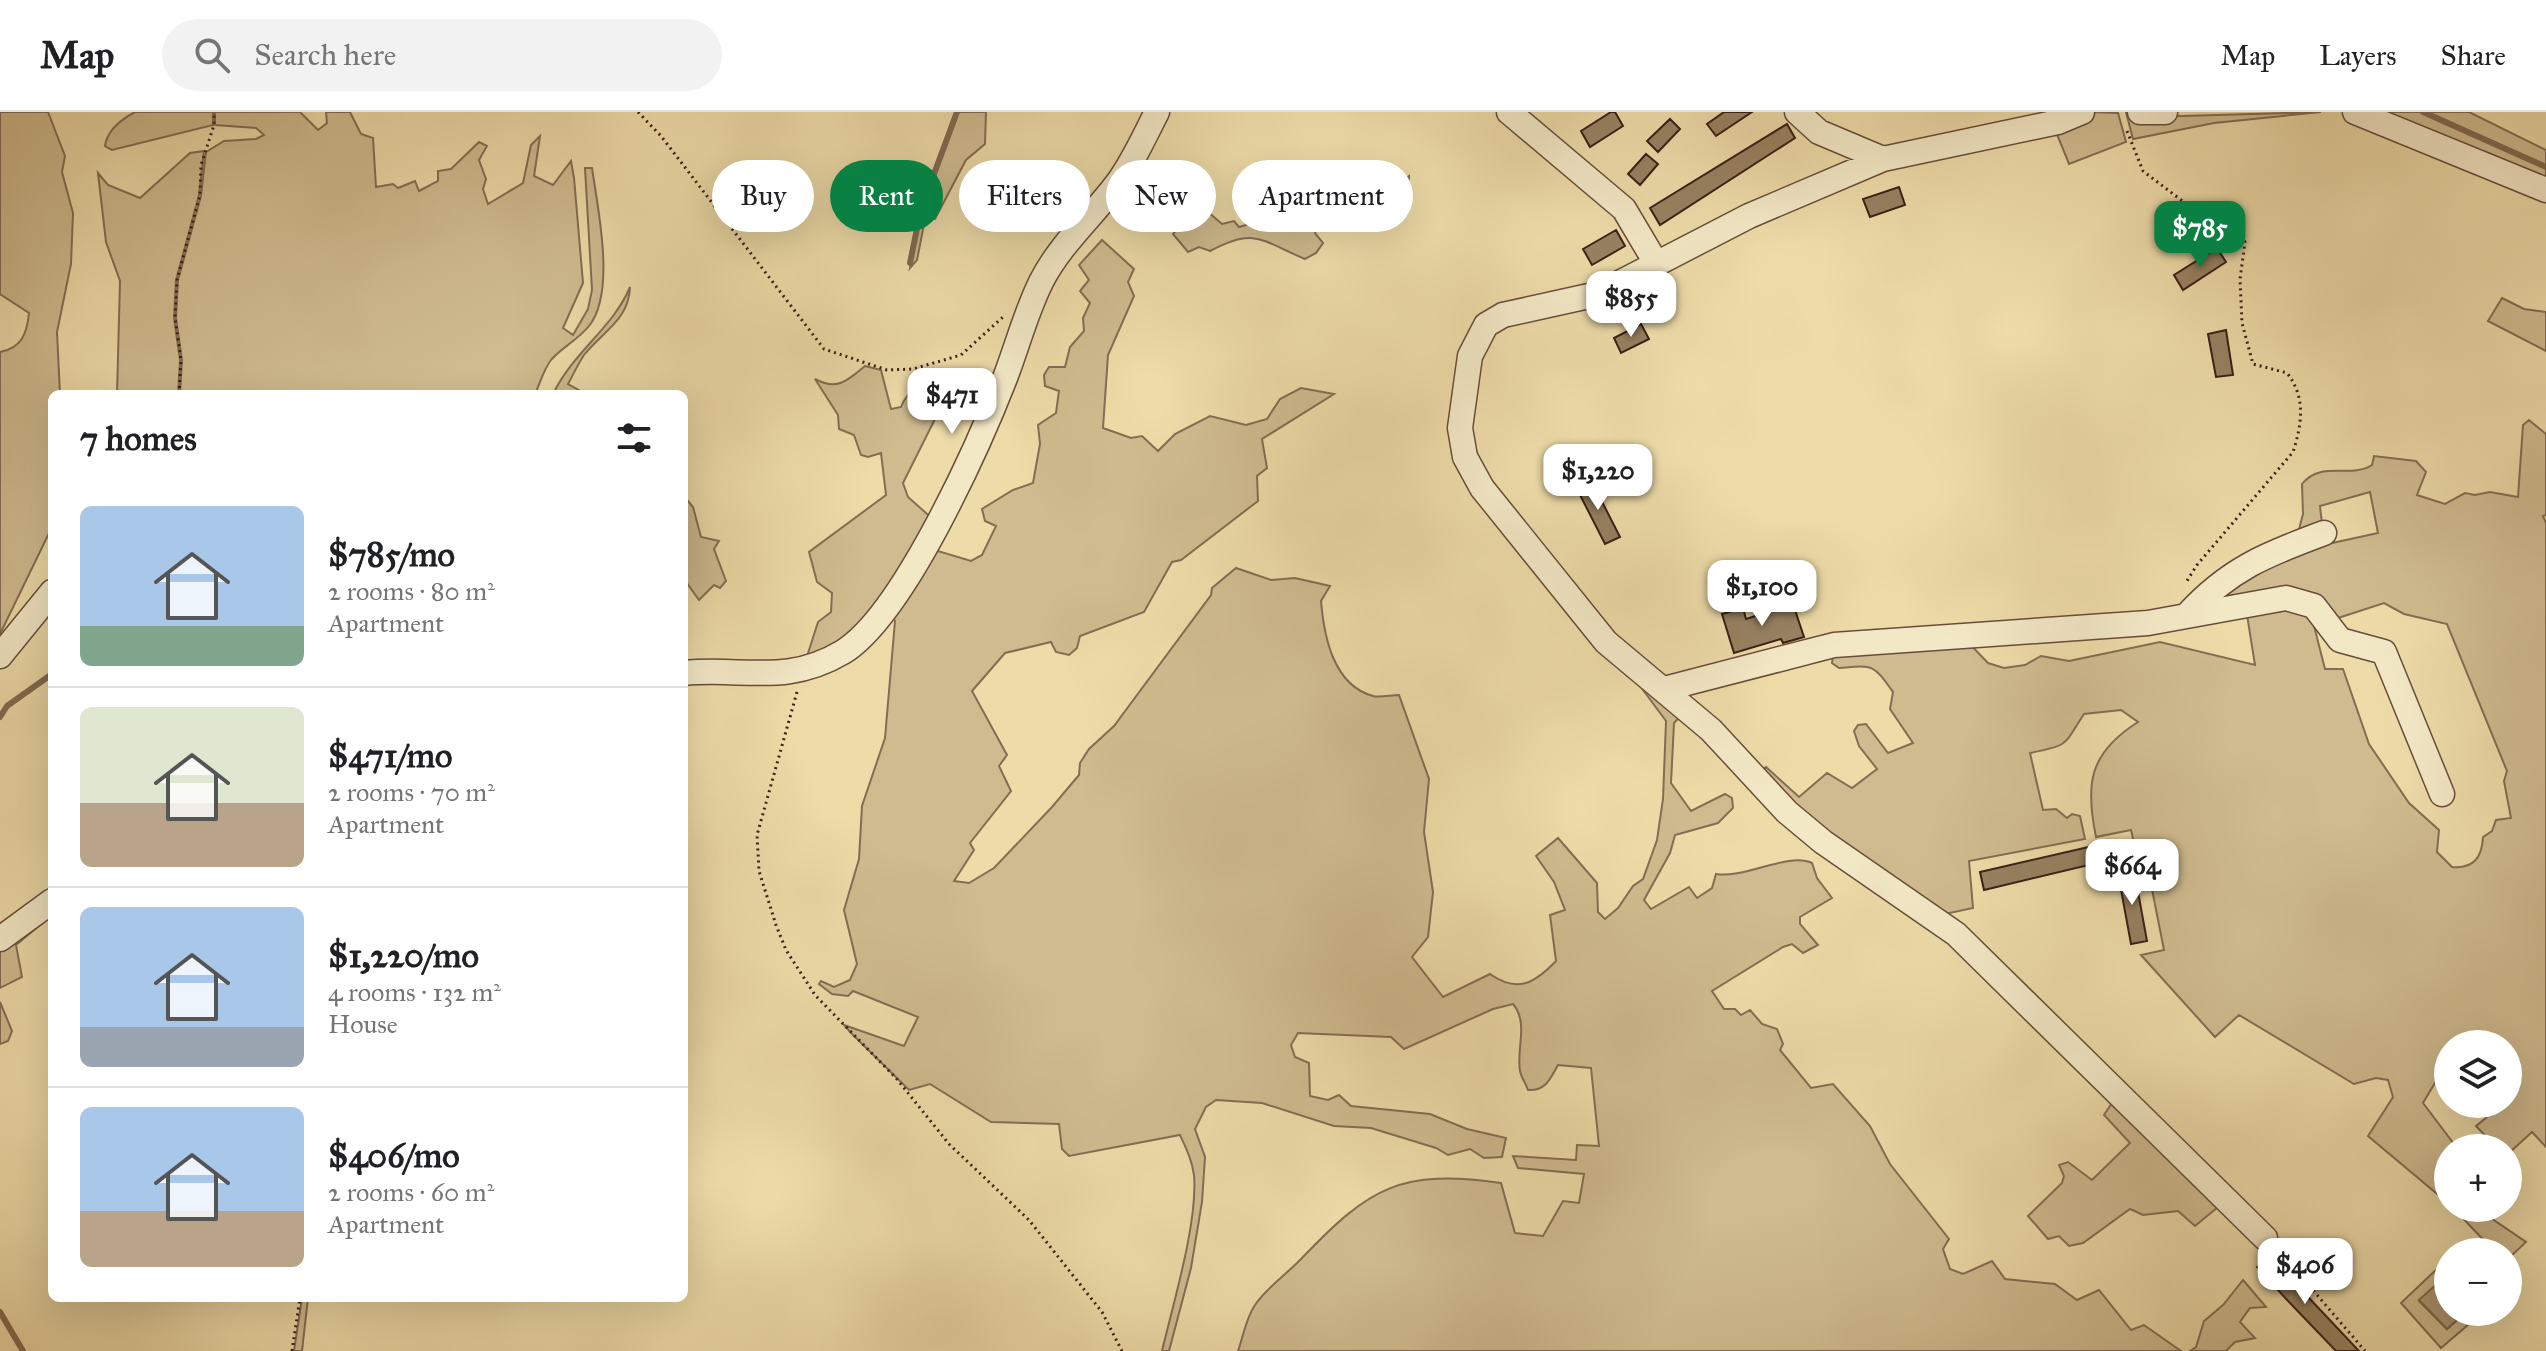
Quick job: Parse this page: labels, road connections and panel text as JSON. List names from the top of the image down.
{
  "page": {
    "header": "Map",
    "search": "Search here",
    "nav": ["Map", "Layers", "Share"],
    "chip": [
      "Buy",
      "Rent",
      "Filters",
      "New",
      "Apartment"
    ],
    "price": [
      "$785",
      "$855",
      "$471",
      "$1,220",
      "$1,100",
      "$664",
      "$406"
    ],
    "heading": "7 homes",
    "list": [
      {
        "name": "$785/mo",
        "note": "2 rooms · 80 m² · Apartment"
      },
      {
        "name": "$471/mo",
        "note": "2 rooms · 70 m² · Apartment"
      },
      {
        "name": "$1,220/mo",
        "note": "4 rooms · 132 m² · House"
      },
      {
        "name": "$406/mo",
        "note": "2 rooms · 60 m² · Apartment"
      }
    ],
    "map_buttons": ["+", "−"]
  }
}
